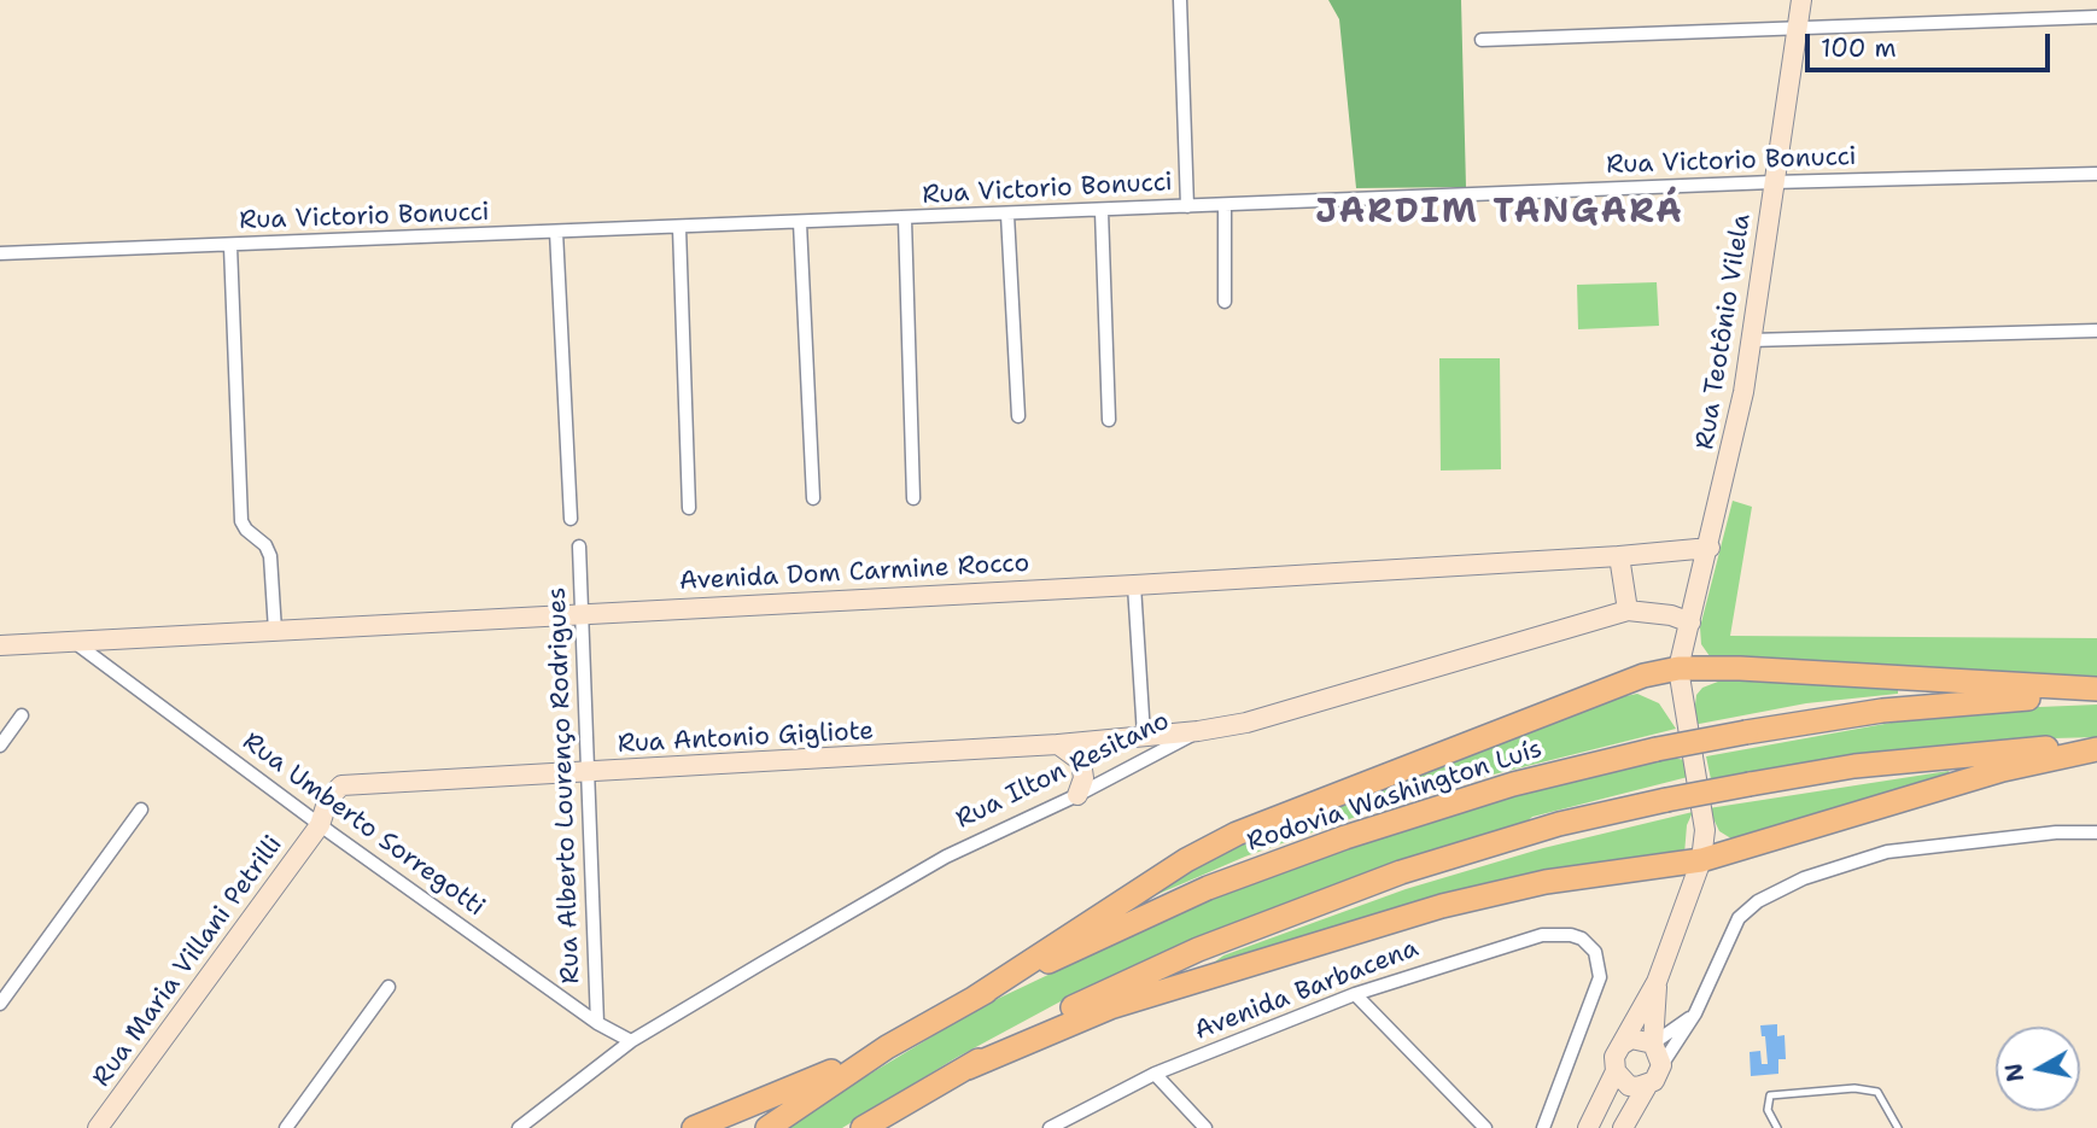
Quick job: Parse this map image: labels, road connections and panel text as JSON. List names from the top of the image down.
{
  "streets": {
    "highway": ["Rodovia Washington Luís"],
    "street": [
      "Rua Victorio Bonucci",
      "Rua Teotônio Vilela",
      "Avenida Dom Carmine Rocco",
      "Rua Antonio Gigliote",
      "Rua Ilton Resitano",
      "Rua Alberto Lourenço Rodrigues",
      "Rua Umberto Sorregotti",
      "Rua Maria Villani Petrilli",
      "Avenida Barbacena"
    ]
  },
  "crossings": [
    ["Rua Victorio Bonucci", "Rua Teotônio Vilela"],
    ["Rua Teotônio Vilela", "Avenida Dom Carmine Rocco"],
    ["Rua Teotônio Vilela", "Rua Ilton Resitano"],
    ["Avenida Dom Carmine Rocco", "Rua Alberto Lourenço Rodrigues"],
    ["Avenida Dom Carmine Rocco", "Rua Umberto Sorregotti"],
    ["Rua Antonio Gigliote", "Rua Ilton Resitano"],
    ["Rua Antonio Gigliote", "Rua Alberto Lourenço Rodrigues"],
    ["Rua Antonio Gigliote", "Rua Umberto Sorregotti"],
    ["Rua Antonio Gigliote", "Rua Maria Villani Petrilli"],
    ["Rua Ilton Resitano", "Rua Umberto Sorregotti"],
    ["Rua Alberto Lourenço Rodrigues", "Rua Umberto Sorregotti"],
    ["Rua Umberto Sorregotti", "Rua Maria Villani Petrilli"]
  ],
  "districts": ["JARDIM TANGARÁ"],
  "scale_bar": "100 m",
  "north": "left"
}
